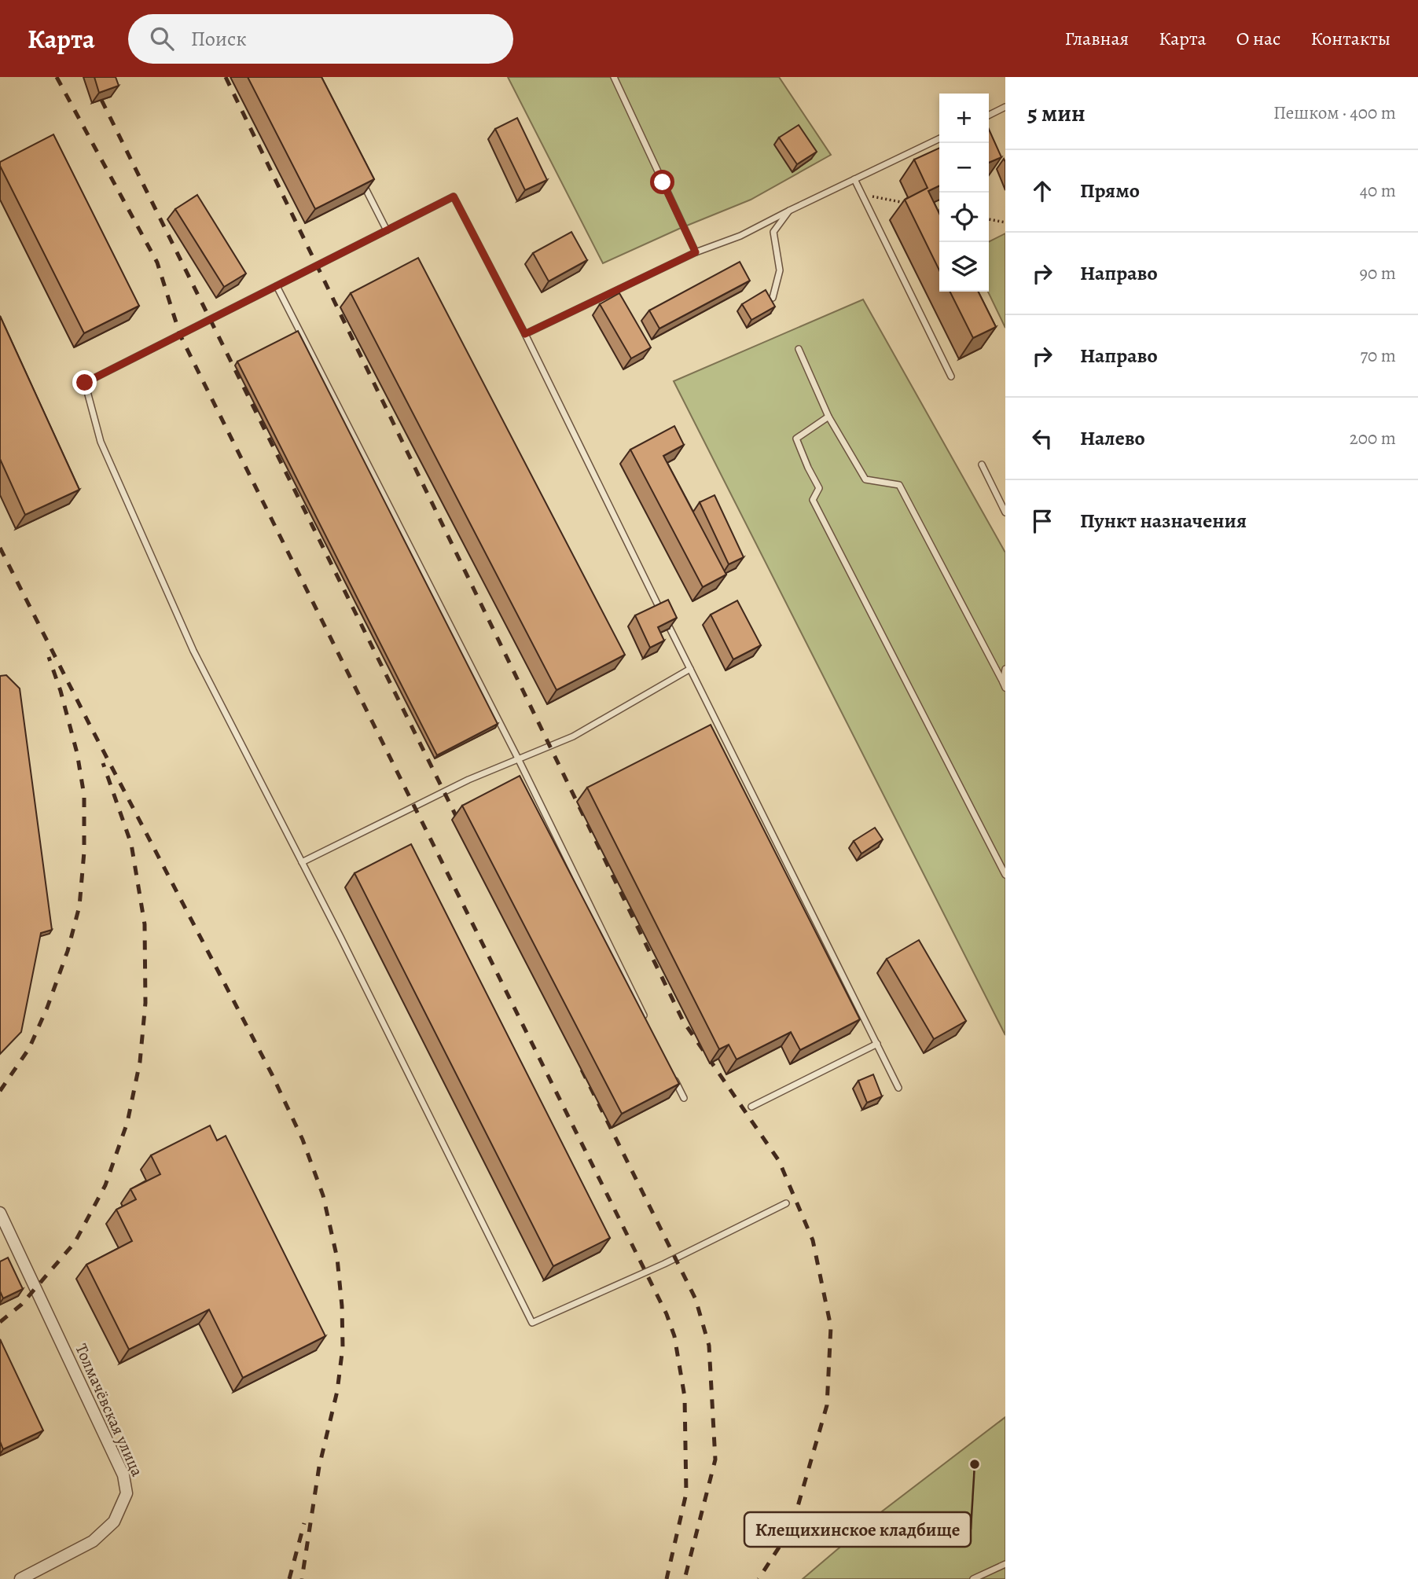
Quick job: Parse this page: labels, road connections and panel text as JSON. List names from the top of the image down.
{
  "streets": {
    "street": ["Толмачёвская улица"]
  },
  "places": ["Клещихинское кладбище"],
  "page": {
    "header": "Карта",
    "search": "Поиск",
    "nav": [
      "Главная",
      "Карта",
      "О нас",
      "Контакты"
    ],
    "heading": ["5 мин", "Пешком · 400 m"],
    "map_buttons": ["+", "−"],
    "list": [
      ["Прямо", "40 m"],
      ["Направо", "90 m"],
      ["Направо", "70 m"],
      ["Налево", "200 m"],
      "Пункт назначения"
    ]
  }
}
